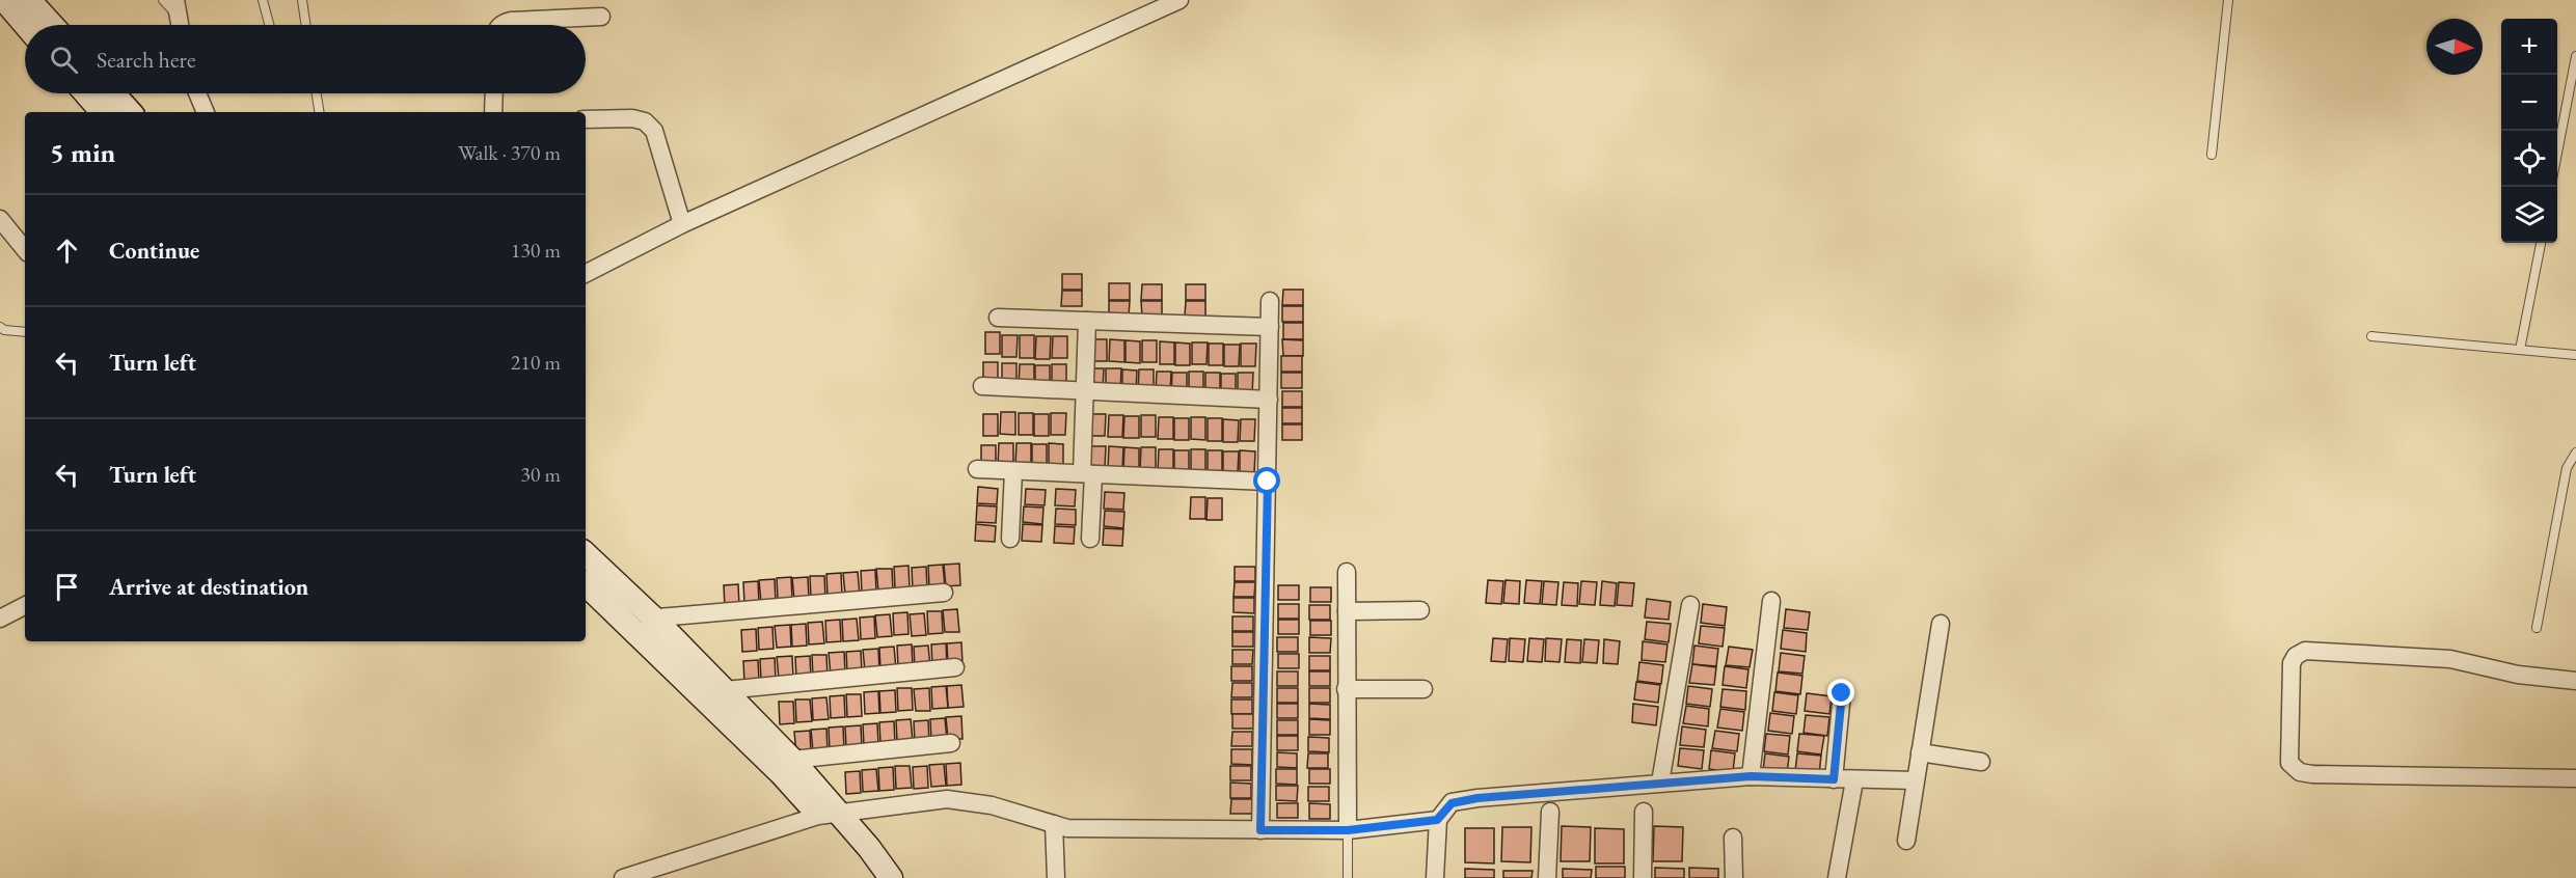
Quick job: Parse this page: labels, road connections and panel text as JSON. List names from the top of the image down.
{
  "north": "right",
  "page": {
    "map_buttons": ["+", "−"],
    "search": "Search here",
    "heading": ["5 min", "Walk · 370 m"],
    "list": [
      ["Continue", "130 m"],
      ["Turn left", "210 m"],
      ["Turn left", "30 m"],
      "Arrive at destination"
    ]
  }
}
